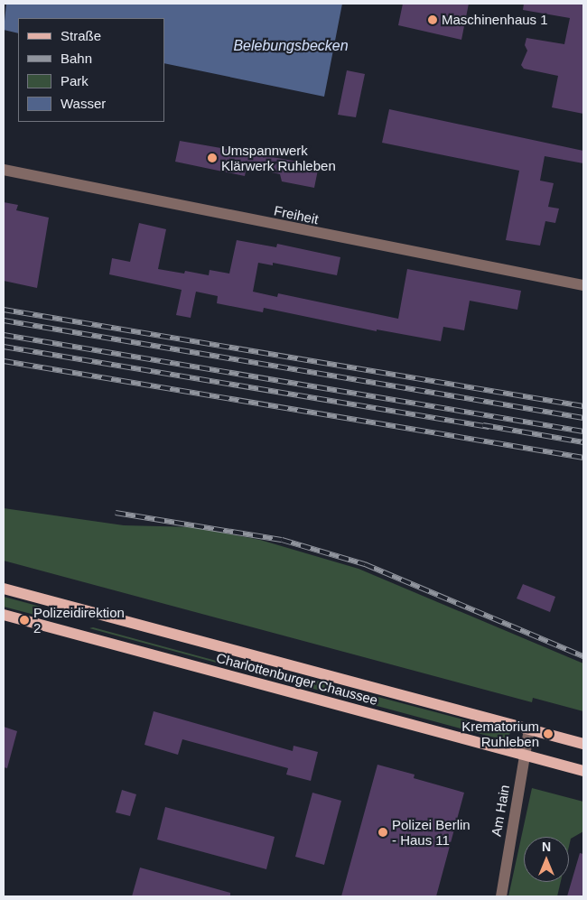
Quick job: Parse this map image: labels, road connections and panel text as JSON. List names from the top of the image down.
{
  "streets": {
    "main road": ["Charlottenburger Chaussee"],
    "street": ["Freiheit", "Am Hain"]
  },
  "crossings": [
    ["Charlottenburger Chaussee", "Am Hain"]
  ],
  "water": ["Belebungsbecken"],
  "places": [
    "Maschinenhaus 1",
    "Umspannwerk Klärwerk Ruhleben",
    "Polizeidirektion 2",
    "Krematorium Ruhleben",
    "Polizei Berlin - Haus 11"
  ],
  "legend": [
    "Straße",
    "Bahn",
    "Park",
    "Wasser"
  ],
  "north": "top"
}
